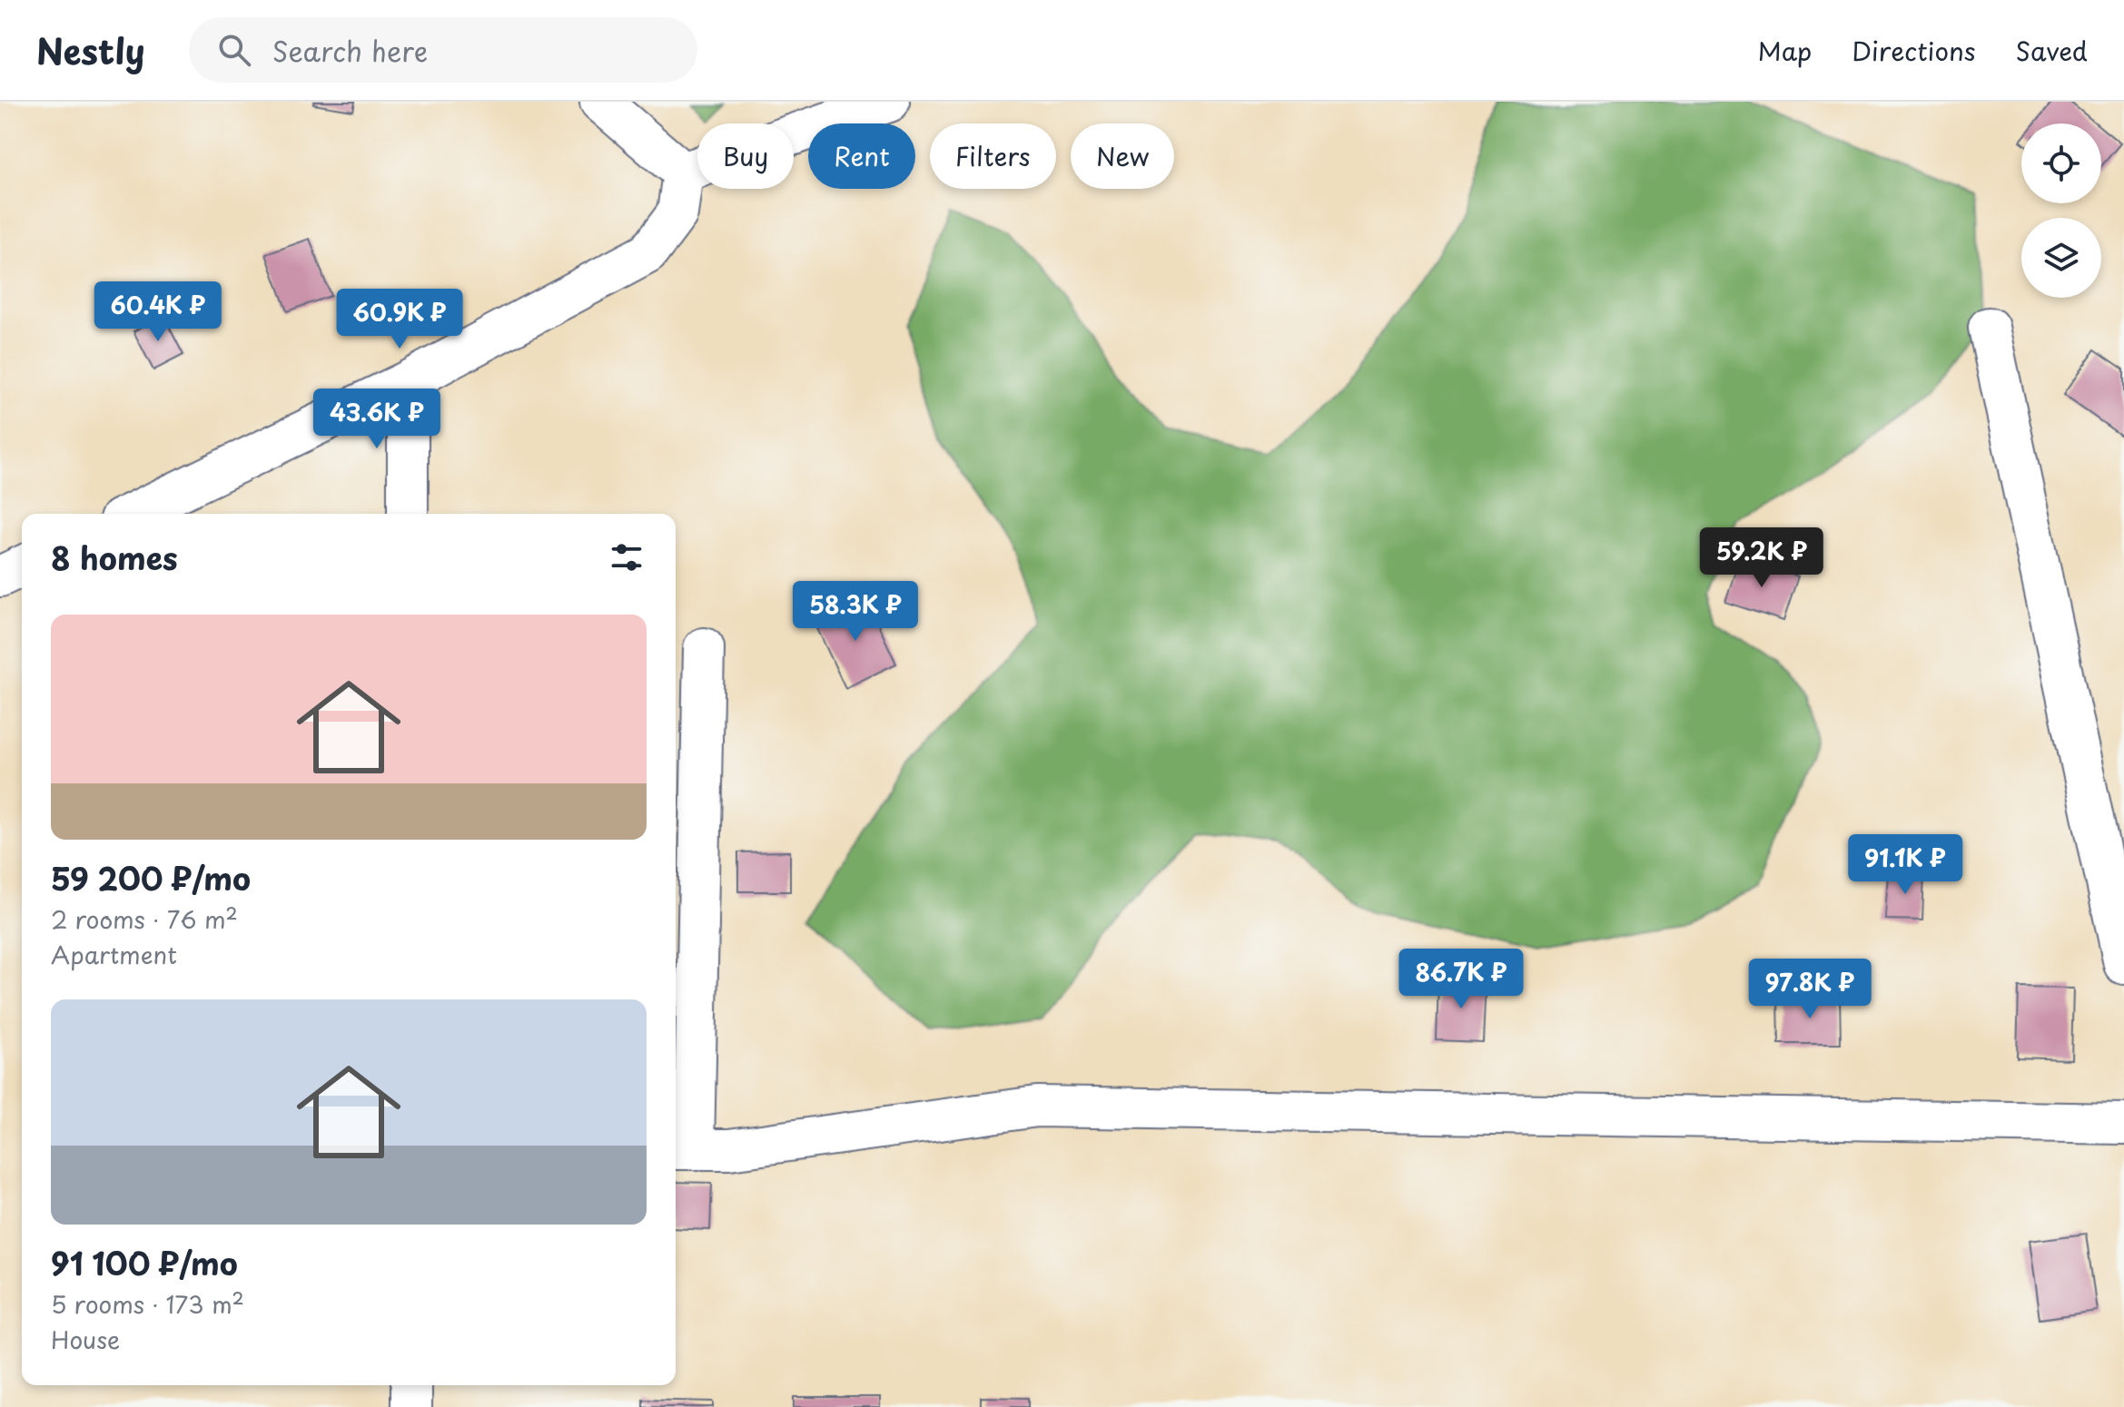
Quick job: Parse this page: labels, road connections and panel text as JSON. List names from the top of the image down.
{
  "page": {
    "header": "Nestly",
    "search": "Search here",
    "nav": ["Map", "Directions", "Saved"],
    "chip": [
      "Buy",
      "Rent",
      "Filters",
      "New"
    ],
    "price": [
      "60.4K ₽",
      "60.9K ₽",
      "43.6K ₽",
      "59.2K ₽",
      "58.3K ₽",
      "91.1K ₽",
      "86.7K ₽",
      "97.8K ₽"
    ],
    "heading": "8 homes",
    "list": [
      {
        "name": "59 200 ₽/mo",
        "note": "2 rooms · 76 m² · Apartment"
      },
      {
        "name": "91 100 ₽/mo",
        "note": "5 rooms · 173 m² · House"
      }
    ]
  }
}
